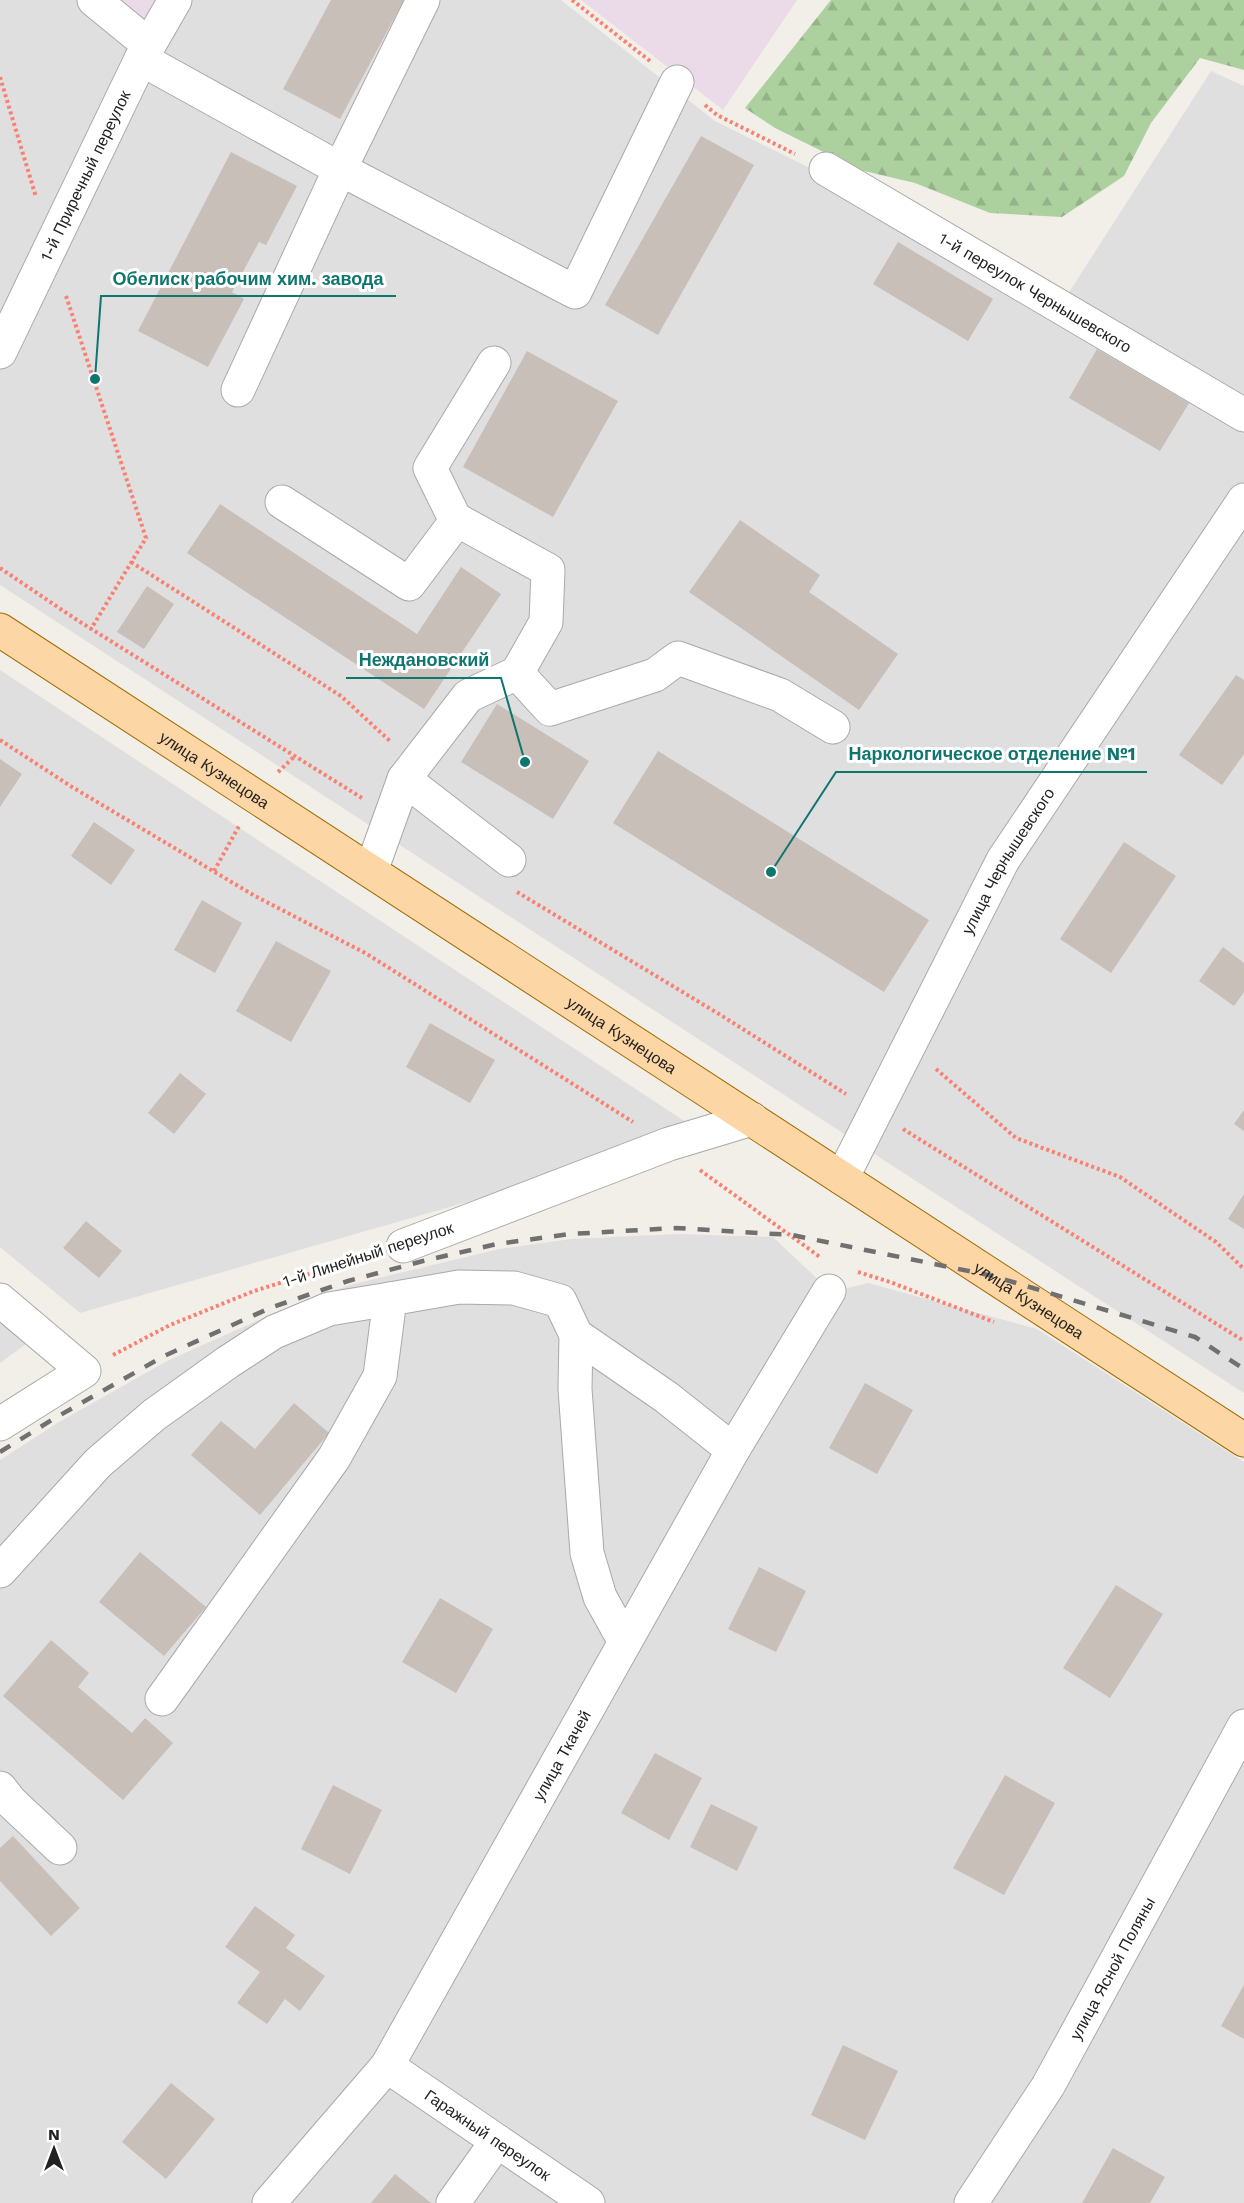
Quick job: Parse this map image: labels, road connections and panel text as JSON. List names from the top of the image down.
{
  "streets": {
    "main road": ["улица Кузнецова"],
    "street": [
      "1-й Приречный переулок",
      "1-й переулок Чернышевского",
      "улица Чернышевского",
      "1-й Линейный переулок",
      "улица Ткачей",
      "улица Ясной Поляны",
      "Гаражный переулок"
    ]
  },
  "crossings": [
    ["улица Кузнецова", "улица Чернышевского"],
    ["улица Кузнецова", "1-й Линейный переулок"],
    ["улица Ткачей", "Гаражный переулок"]
  ],
  "places": ["Обелиск рабочим хим. завода", "Неждановский", "Наркологическое отделение №1"],
  "north": "top"
}
